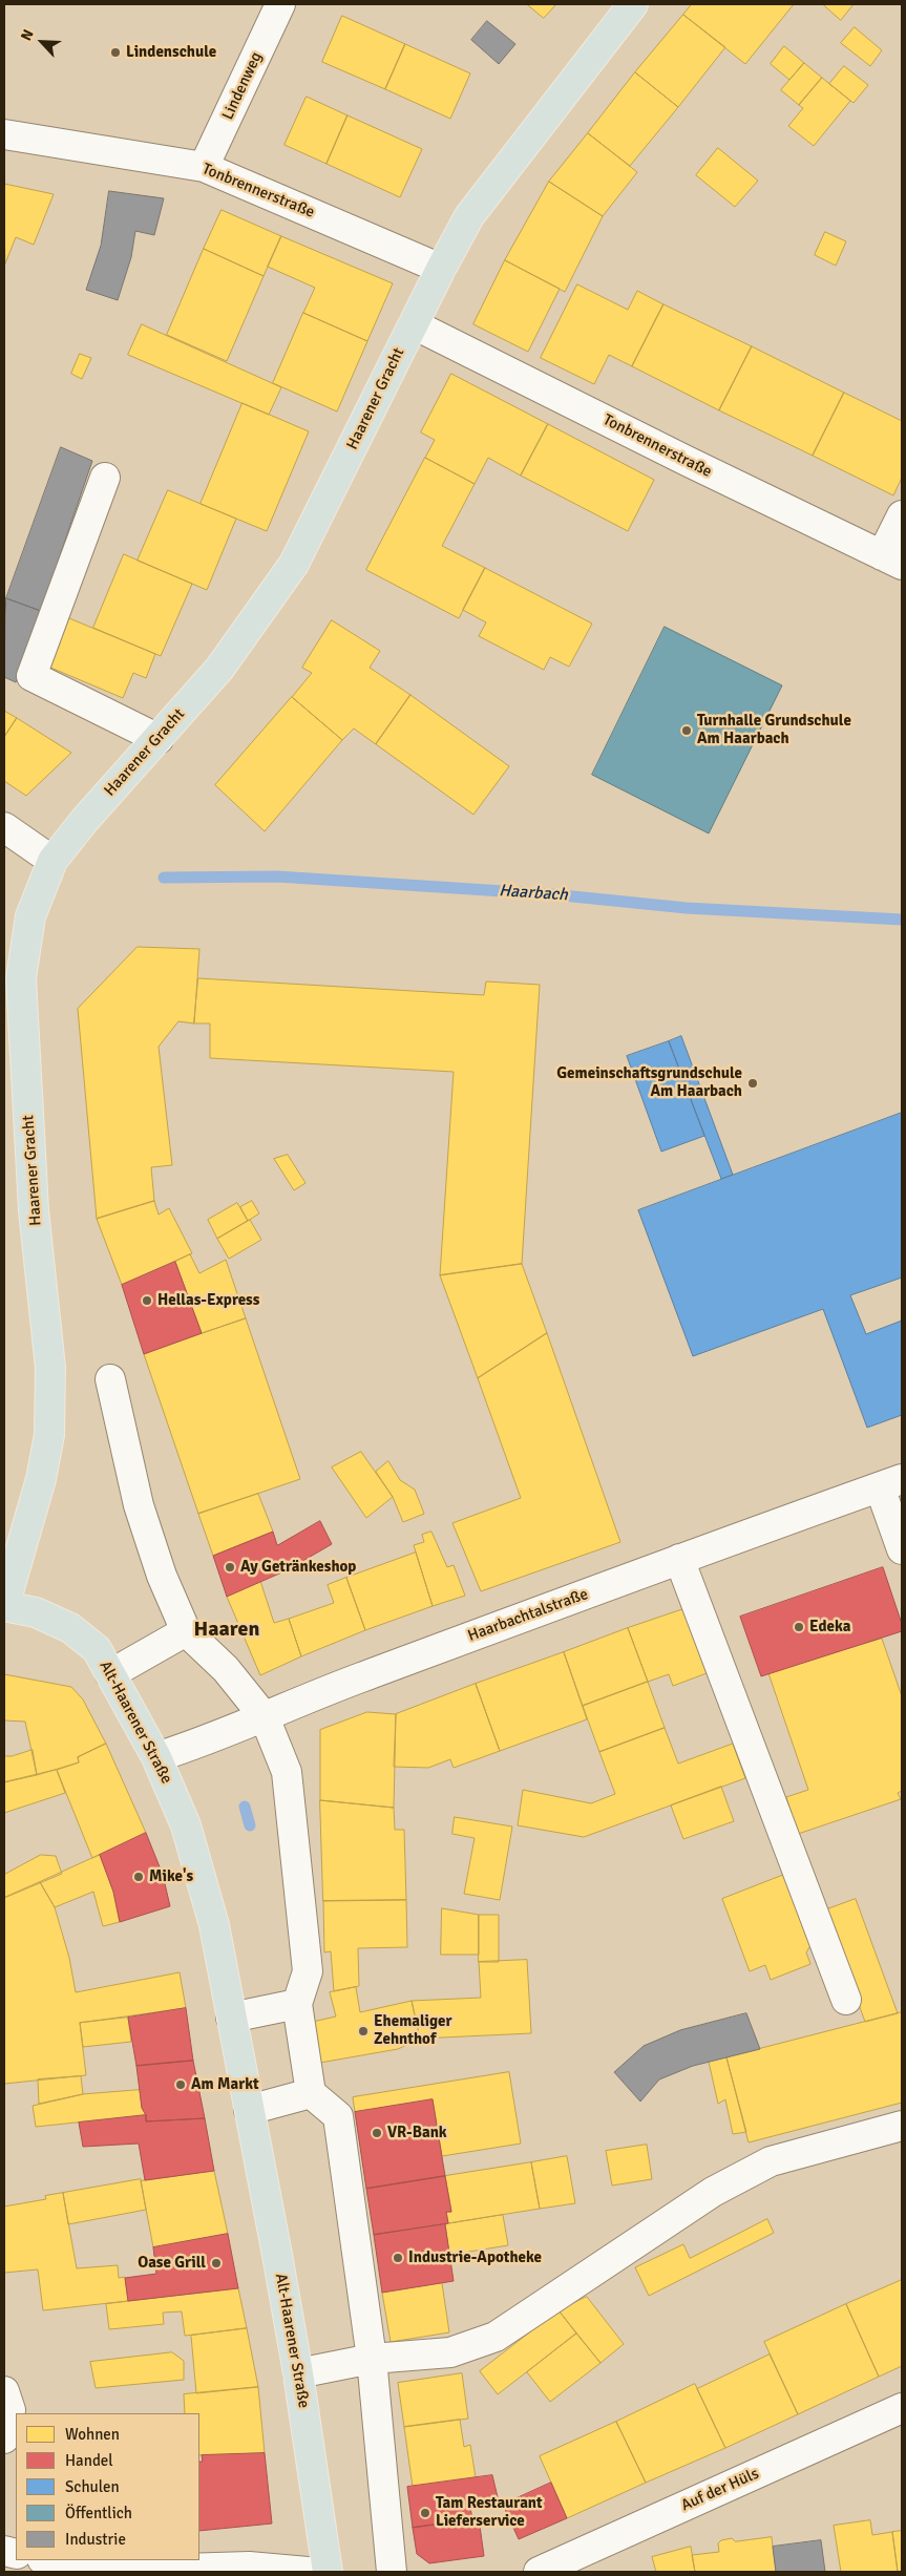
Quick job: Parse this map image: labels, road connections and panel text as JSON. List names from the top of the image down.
{
  "streets": {
    "main road": ["Haarener Gracht", "Alt-Haarener Straße"],
    "street": [
      "Lindenweg",
      "Tonbrennerstraße",
      "Haarbachtalstraße",
      "Auf der Hüls"
    ]
  },
  "crossings": [
    ["Lindenweg", "Tonbrennerstraße"],
    ["Tonbrennerstraße", "Haarener Gracht"],
    ["Haarener Gracht", "Alt-Haarener Straße"],
    ["Haarbachtalstraße", "Alt-Haarener Straße"]
  ],
  "districts": ["Haaren"],
  "water": ["Haarbach"],
  "places": [
    "Lindenschule",
    "Turnhalle Grundschule Am Haarbach",
    "Gemeinschaftsgrundschule Am Haarbach",
    "Hellas-Express",
    "Ay Getränkeshop",
    "Edeka",
    "Mike's",
    "Ehemaliger Zehnthof",
    "Am Markt",
    "VR-Bank",
    "Industrie-Apotheke",
    "Oase Grill",
    "Tam Restaurant Lieferservice"
  ],
  "legend": [
    "Wohnen",
    "Handel",
    "Schulen",
    "Öffentlich",
    "Industrie"
  ],
  "north": "top left"
}
